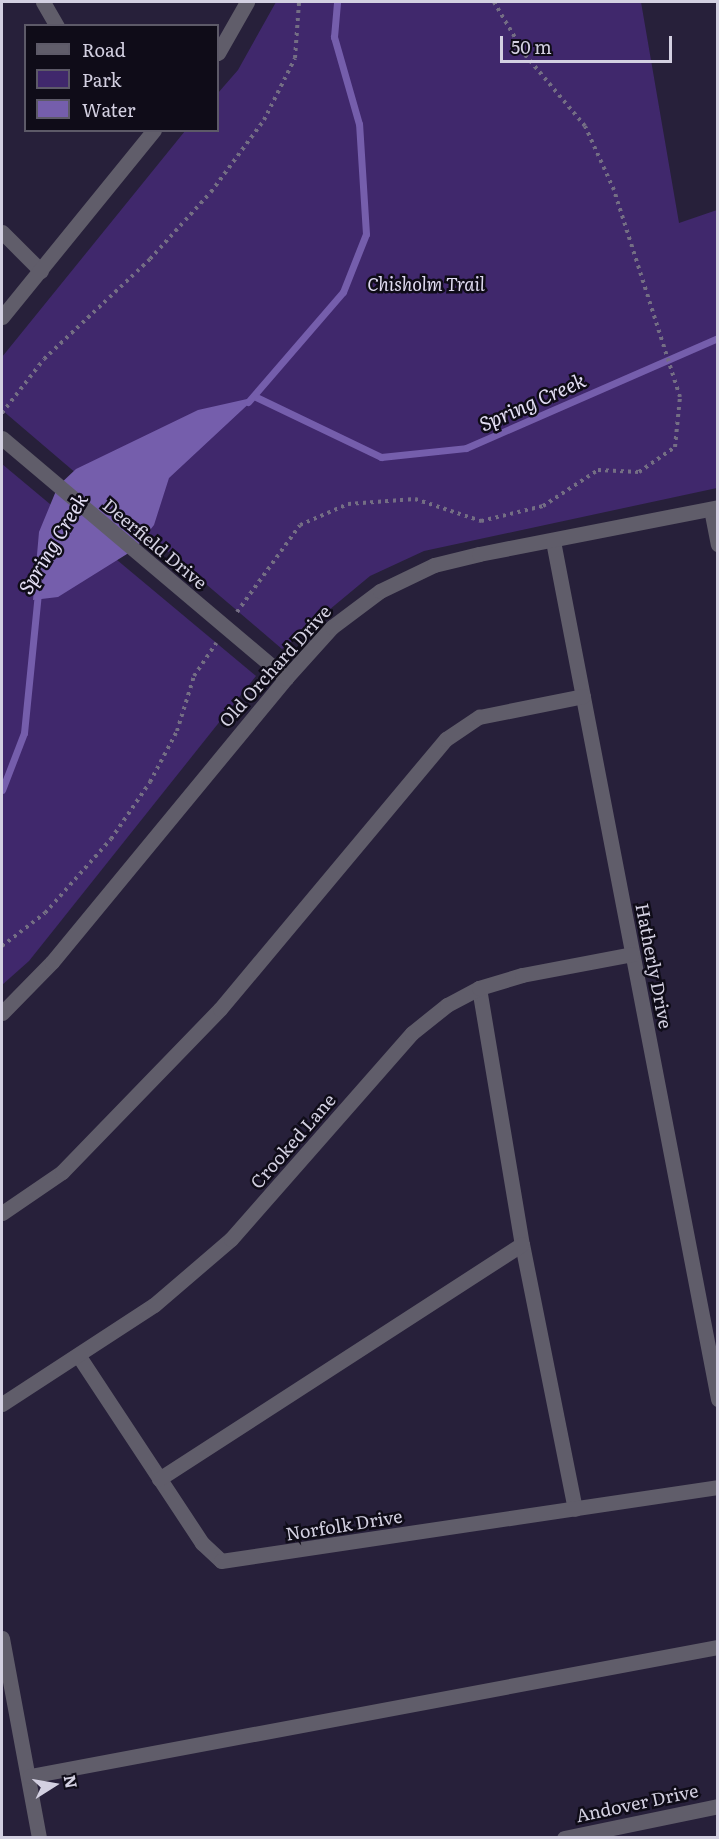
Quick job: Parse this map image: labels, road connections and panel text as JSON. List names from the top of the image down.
{
  "streets": {
    "street": [
      "Deerfield Drive",
      "Old Orchard Drive",
      "Hatherly Drive",
      "Crooked Lane",
      "Norfolk Drive",
      "Andover Drive"
    ]
  },
  "crossings": [
    ["Deerfield Drive", "Old Orchard Drive"],
    ["Old Orchard Drive", "Hatherly Drive"],
    ["Hatherly Drive", "Crooked Lane"],
    ["Crooked Lane", "Norfolk Drive"]
  ],
  "water": ["Spring Creek"],
  "parks": ["Chisholm Trail"],
  "legend": ["Road", "Park", "Water"],
  "scale_bar": "50 m",
  "north": "right"
}
